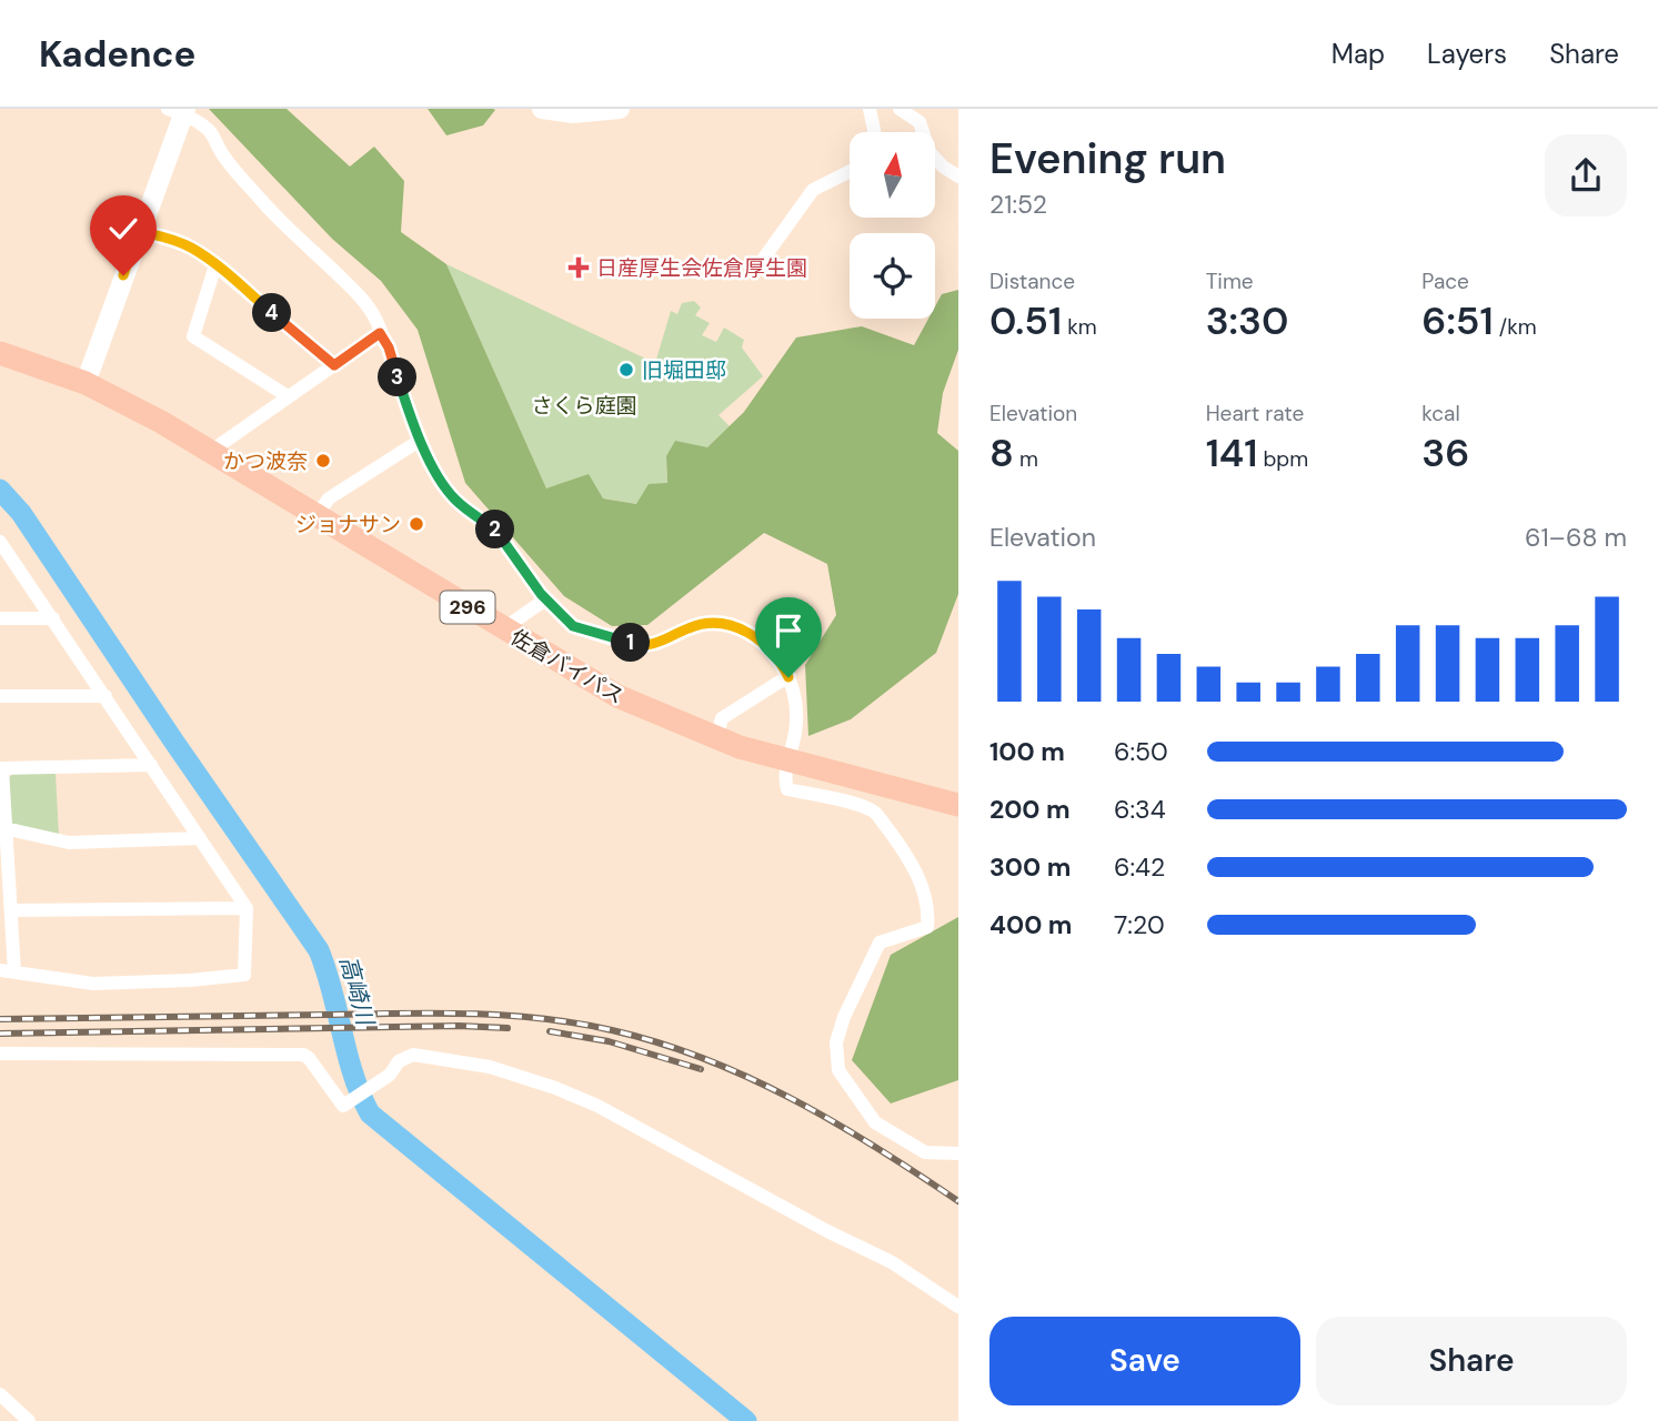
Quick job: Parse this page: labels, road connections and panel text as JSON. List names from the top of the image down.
{
  "streets": {
    "highway": ["296", "佐倉バイパス"]
  },
  "water": ["高崎川"],
  "parks": ["さくら庭園"],
  "places": {
    "health": ["日産厚生会佐倉厚生園"],
    "other": ["旧堀田邸", "かつ波奈", "ジョナサン"]
  },
  "north": "top",
  "page": {
    "header": "Kadence",
    "nav": ["Map", "Layers", "Share"],
    "heading": ["Evening run", "21:52"],
    "stats": [
      ["Distance", "0.51 km"],
      ["Time", "3:30"],
      ["Pace", "6:51 /km"],
      ["Elevation", "8 m"],
      ["Heart rate", "141 bpm"],
      ["kcal", "36"]
    ],
    "pins": [
      "4",
      "3",
      "2",
      "1"
    ],
    "chart": ["Elevation", "61–68 m"],
    "list": [
      {
        "name": "100 m",
        "note": "6:50"
      },
      {
        "name": "200 m",
        "note": "6:34"
      },
      {
        "name": "300 m",
        "note": "6:42"
      },
      {
        "name": "400 m",
        "note": "7:20"
      }
    ],
    "buttons": ["Save", "Share"]
  }
}
